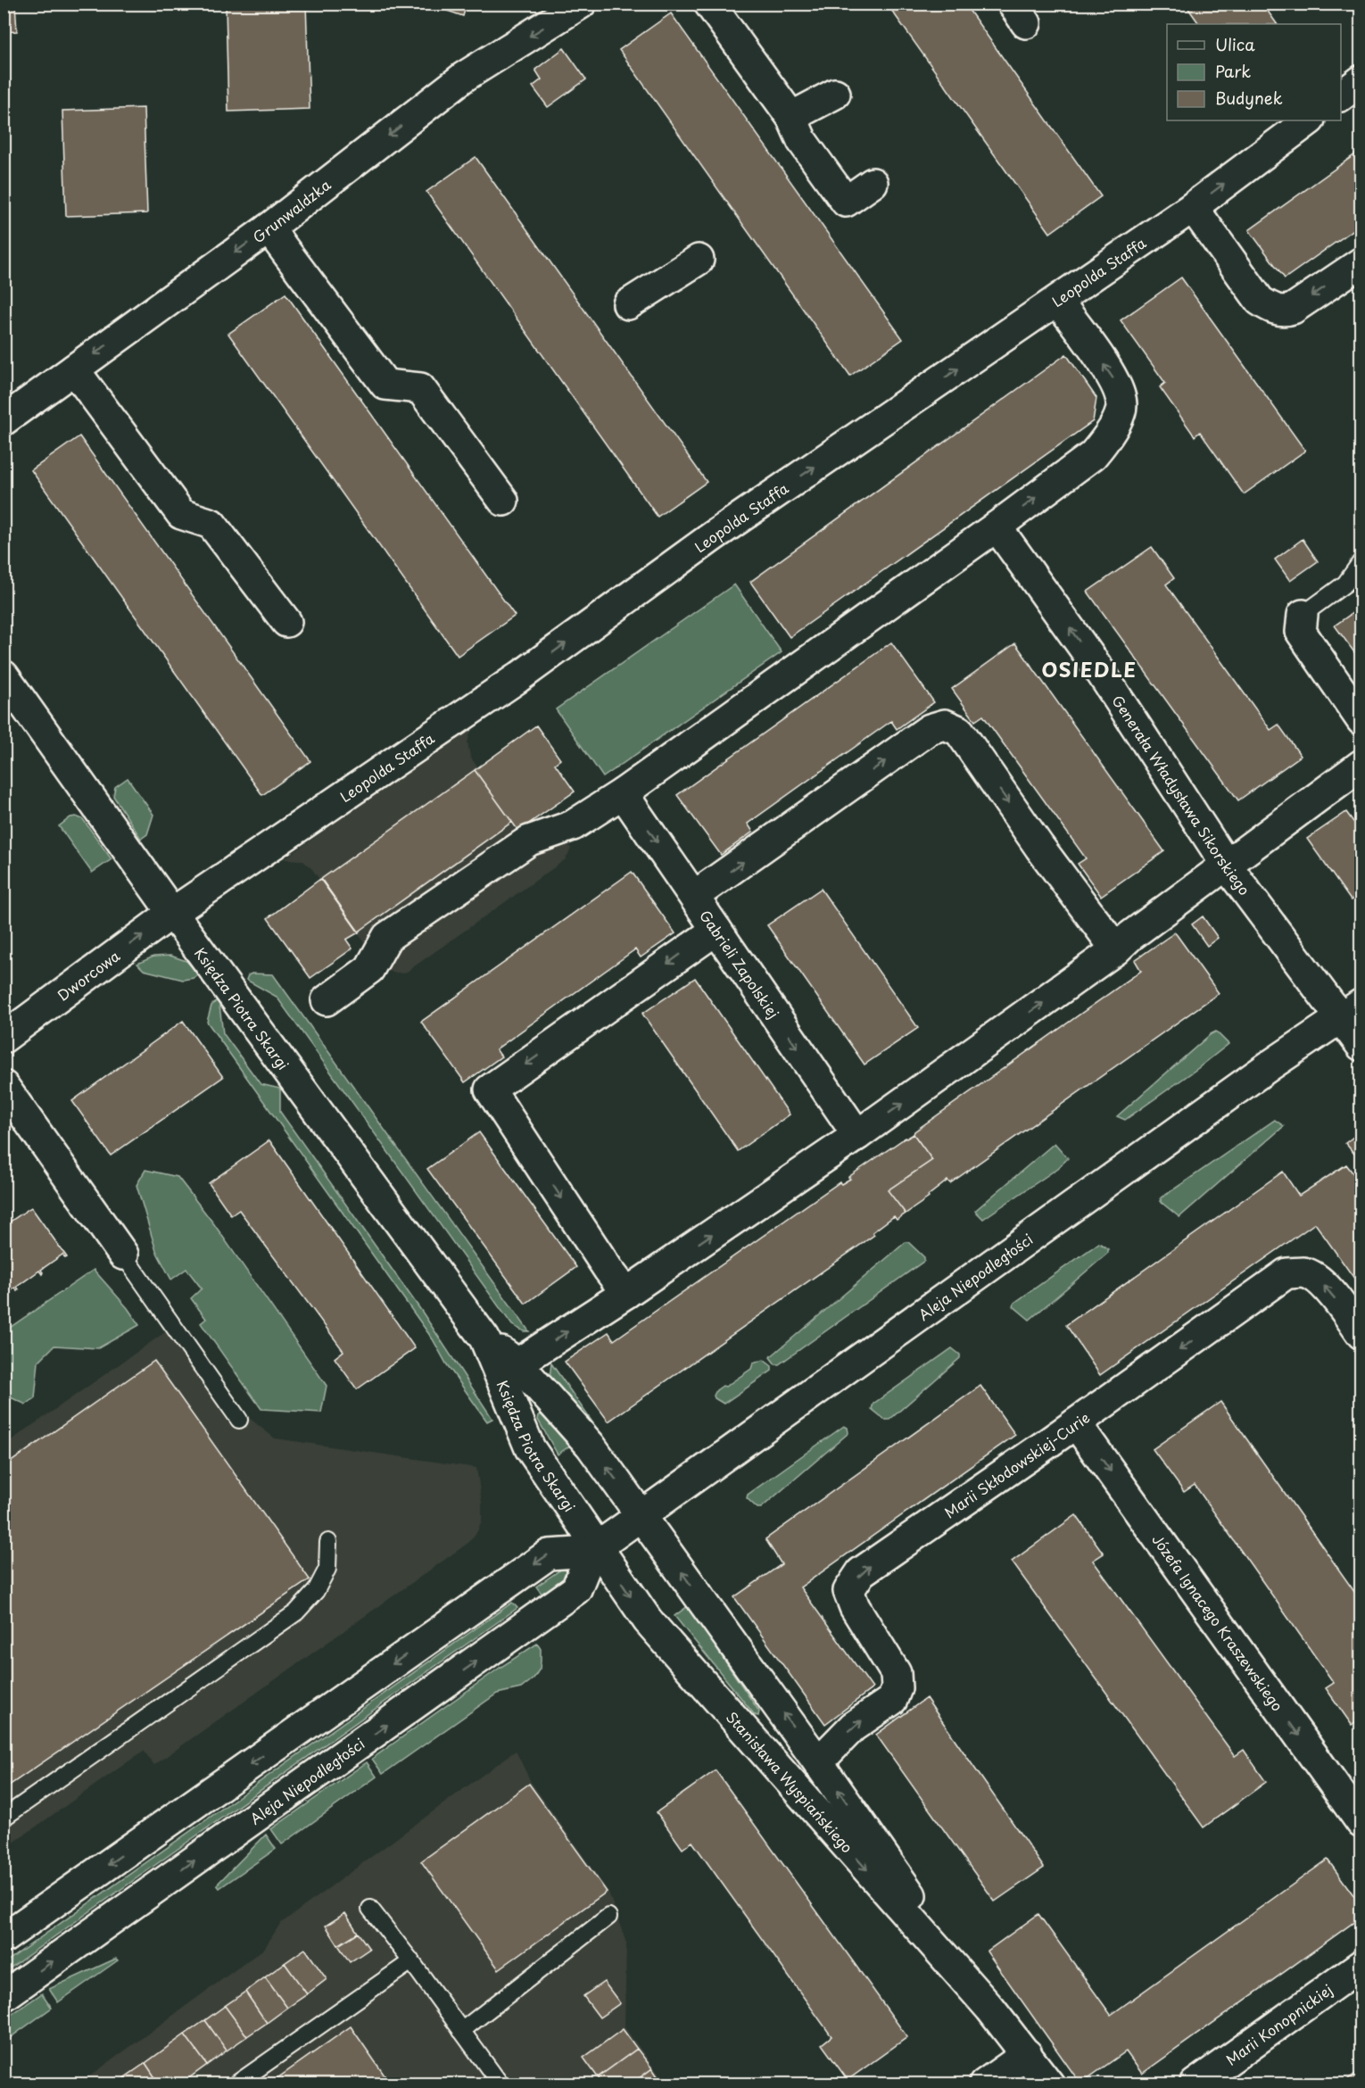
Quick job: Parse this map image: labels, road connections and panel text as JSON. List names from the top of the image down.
{
  "streets": {
    "street": [
      "Grunwaldzka",
      "Leopolda Staffa",
      "Generała Władysława Sikorskiego",
      "Gabrieli Zapolskiej",
      "Dworcowa",
      "Księdza Piotra Skargi",
      "Aleja Niepodległości",
      "Marii Skłodowskiej-Curie",
      "Józefa Ignacego Kraszewskiego",
      "Stanisława Wyspiańskiego",
      "Marii Konopnickiej"
    ]
  },
  "crossings": [
    ["Leopolda Staffa", "Dworcowa"],
    ["Leopolda Staffa", "Księdza Piotra Skargi"],
    ["Generała Władysława Sikorskiego", "Aleja Niepodległości"],
    ["Dworcowa", "Księdza Piotra Skargi"],
    ["Księdza Piotra Skargi", "Aleja Niepodległości"],
    ["Księdza Piotra Skargi", "Stanisława Wyspiańskiego"],
    ["Aleja Niepodległości", "Stanisława Wyspiańskiego"],
    ["Marii Skłodowskiej-Curie", "Józefa Ignacego Kraszewskiego"],
    ["Marii Skłodowskiej-Curie", "Stanisława Wyspiańskiego"]
  ],
  "one_way": [
    "Grunwaldzka",
    "Gabrieli Zapolskiej",
    "Dworcowa",
    "Józefa Ignacego Kraszewskiego"
  ],
  "districts": ["OSIEDLE"],
  "legend": ["Ulica", "Park", "Budynek"]
}
